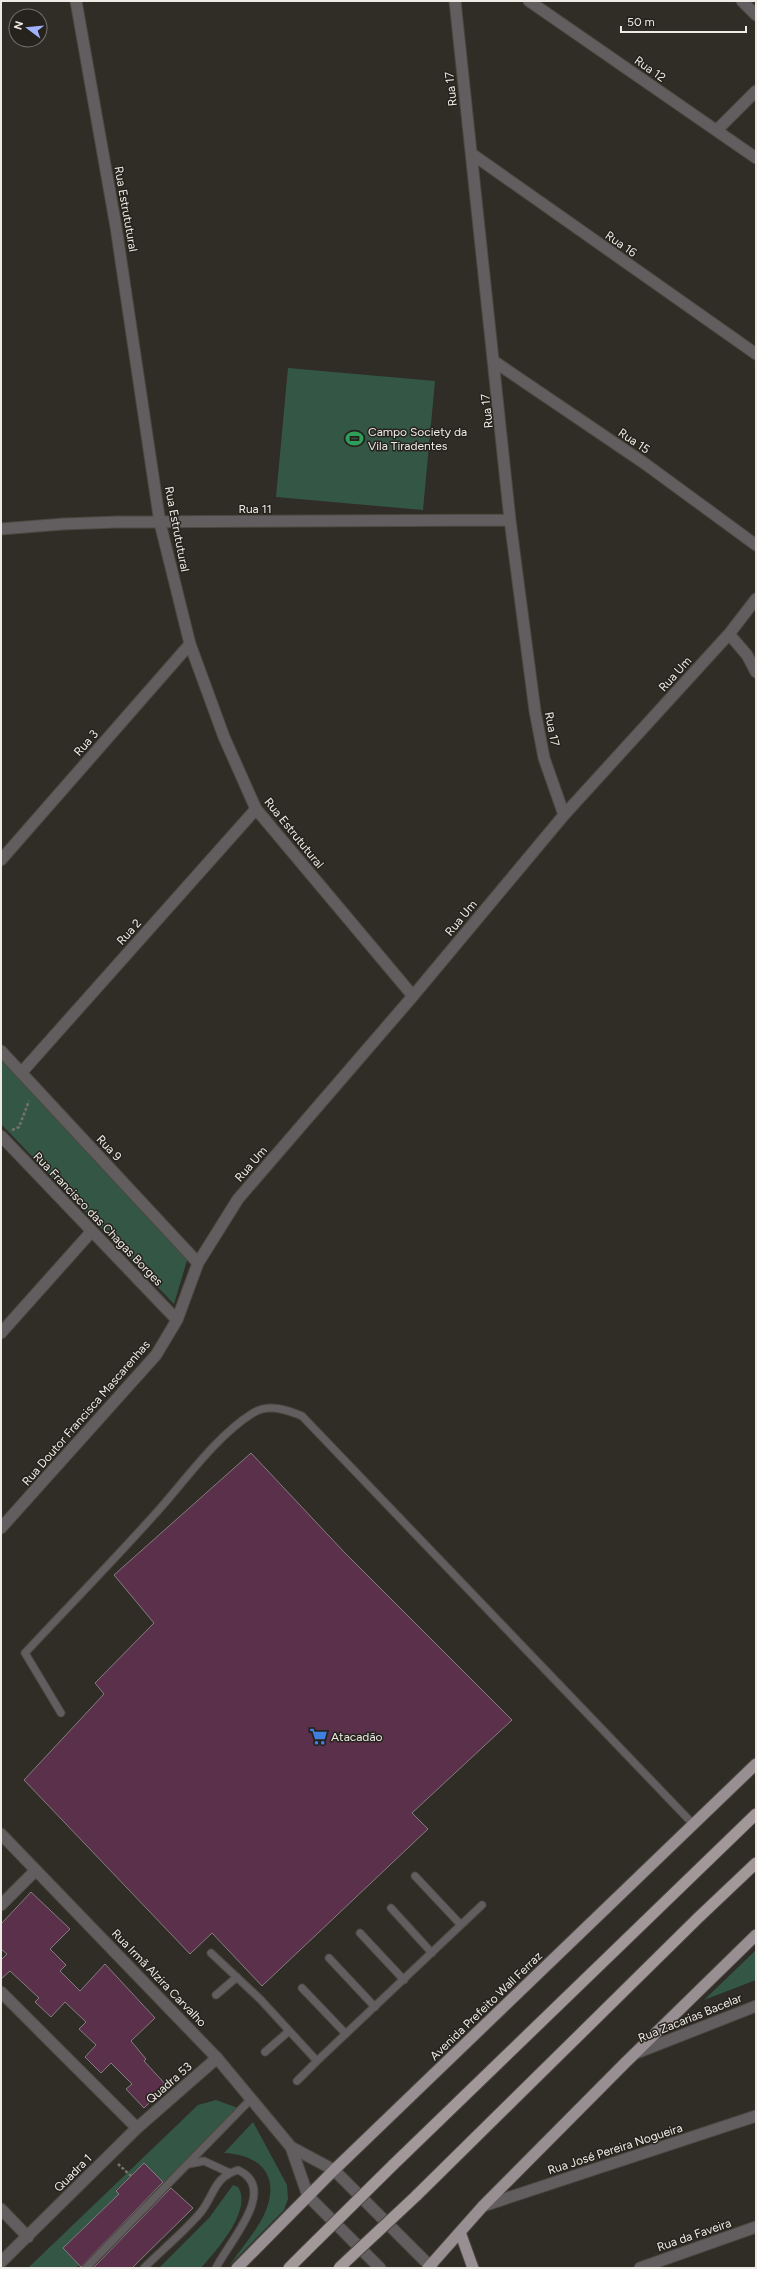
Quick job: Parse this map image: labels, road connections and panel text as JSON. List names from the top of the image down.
{
  "streets": {
    "main road": ["Avenida Prefeito Wall Ferraz"],
    "street": [
      "Rua 12",
      "Rua 17",
      "Rua Estrututural",
      "Rua 16",
      "Rua 15",
      "Rua 11",
      "Rua Um",
      "Rua 3",
      "Rua 2",
      "Rua 9",
      "Rua Francisco das Chagas Borges",
      "Rua Doutor Francisca Mascarenhas",
      "Rua Irmã Alzira Carvalho",
      "Rua Zacarias Bacelar",
      "Quadra 53",
      "Rua José Pereira Nogueira",
      "Quadra 1",
      "Rua da Faveira"
    ]
  },
  "crossings": [
    ["Rua 17", "Rua 16"],
    ["Rua 17", "Rua 15"],
    ["Rua 17", "Rua 11"],
    ["Rua 17", "Rua Um"],
    ["Rua Estrututural", "Rua 11"],
    ["Rua Estrututural", "Rua Um"],
    ["Rua Estrututural", "Rua 3"],
    ["Rua Estrututural", "Rua 2"],
    ["Rua Um", "Rua 9"],
    ["Rua Um", "Rua Doutor Francisca Mascarenhas"],
    ["Rua 2", "Rua 9"],
    ["Rua 9", "Rua Doutor Francisca Mascarenhas"],
    ["Rua Francisco das Chagas Borges", "Rua Doutor Francisca Mascarenhas"],
    ["Rua Irmã Alzira Carvalho", "Avenida Prefeito Wall Ferraz"],
    ["Rua Irmã Alzira Carvalho", "Quadra 53"],
    ["Quadra 53", "Quadra 1"]
  ],
  "places": {
    "sports": ["Campo Society da Vila Tiradentes"],
    "supermarket": ["Atacadão"]
  },
  "scale_bar": "50 m",
  "north": "left"
}
